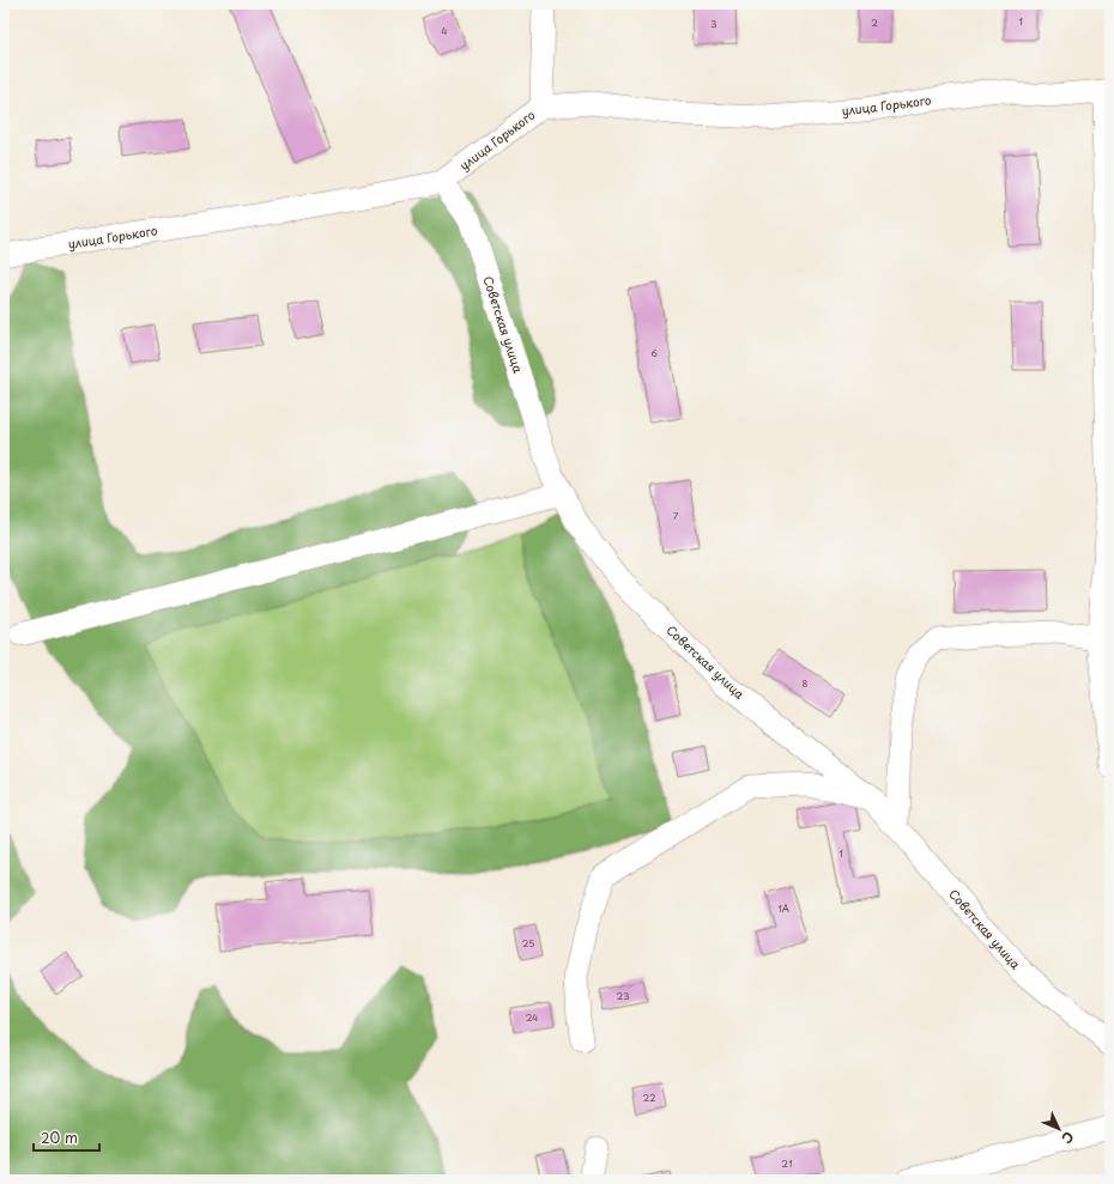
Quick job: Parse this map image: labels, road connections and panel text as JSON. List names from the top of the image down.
{
  "streets": {
    "street": ["улица Горького", "Советская улица"]
  },
  "crossings": [
    ["улица Горького", "Советская улица"]
  ],
  "house_numbers": [
    "1",
    "2",
    "3",
    "4",
    "6",
    "7",
    "8",
    "1",
    "1А",
    "25",
    "23",
    "24",
    "22",
    "21"
  ],
  "scale_bar": "20 m",
  "north": "bottom right"
}
